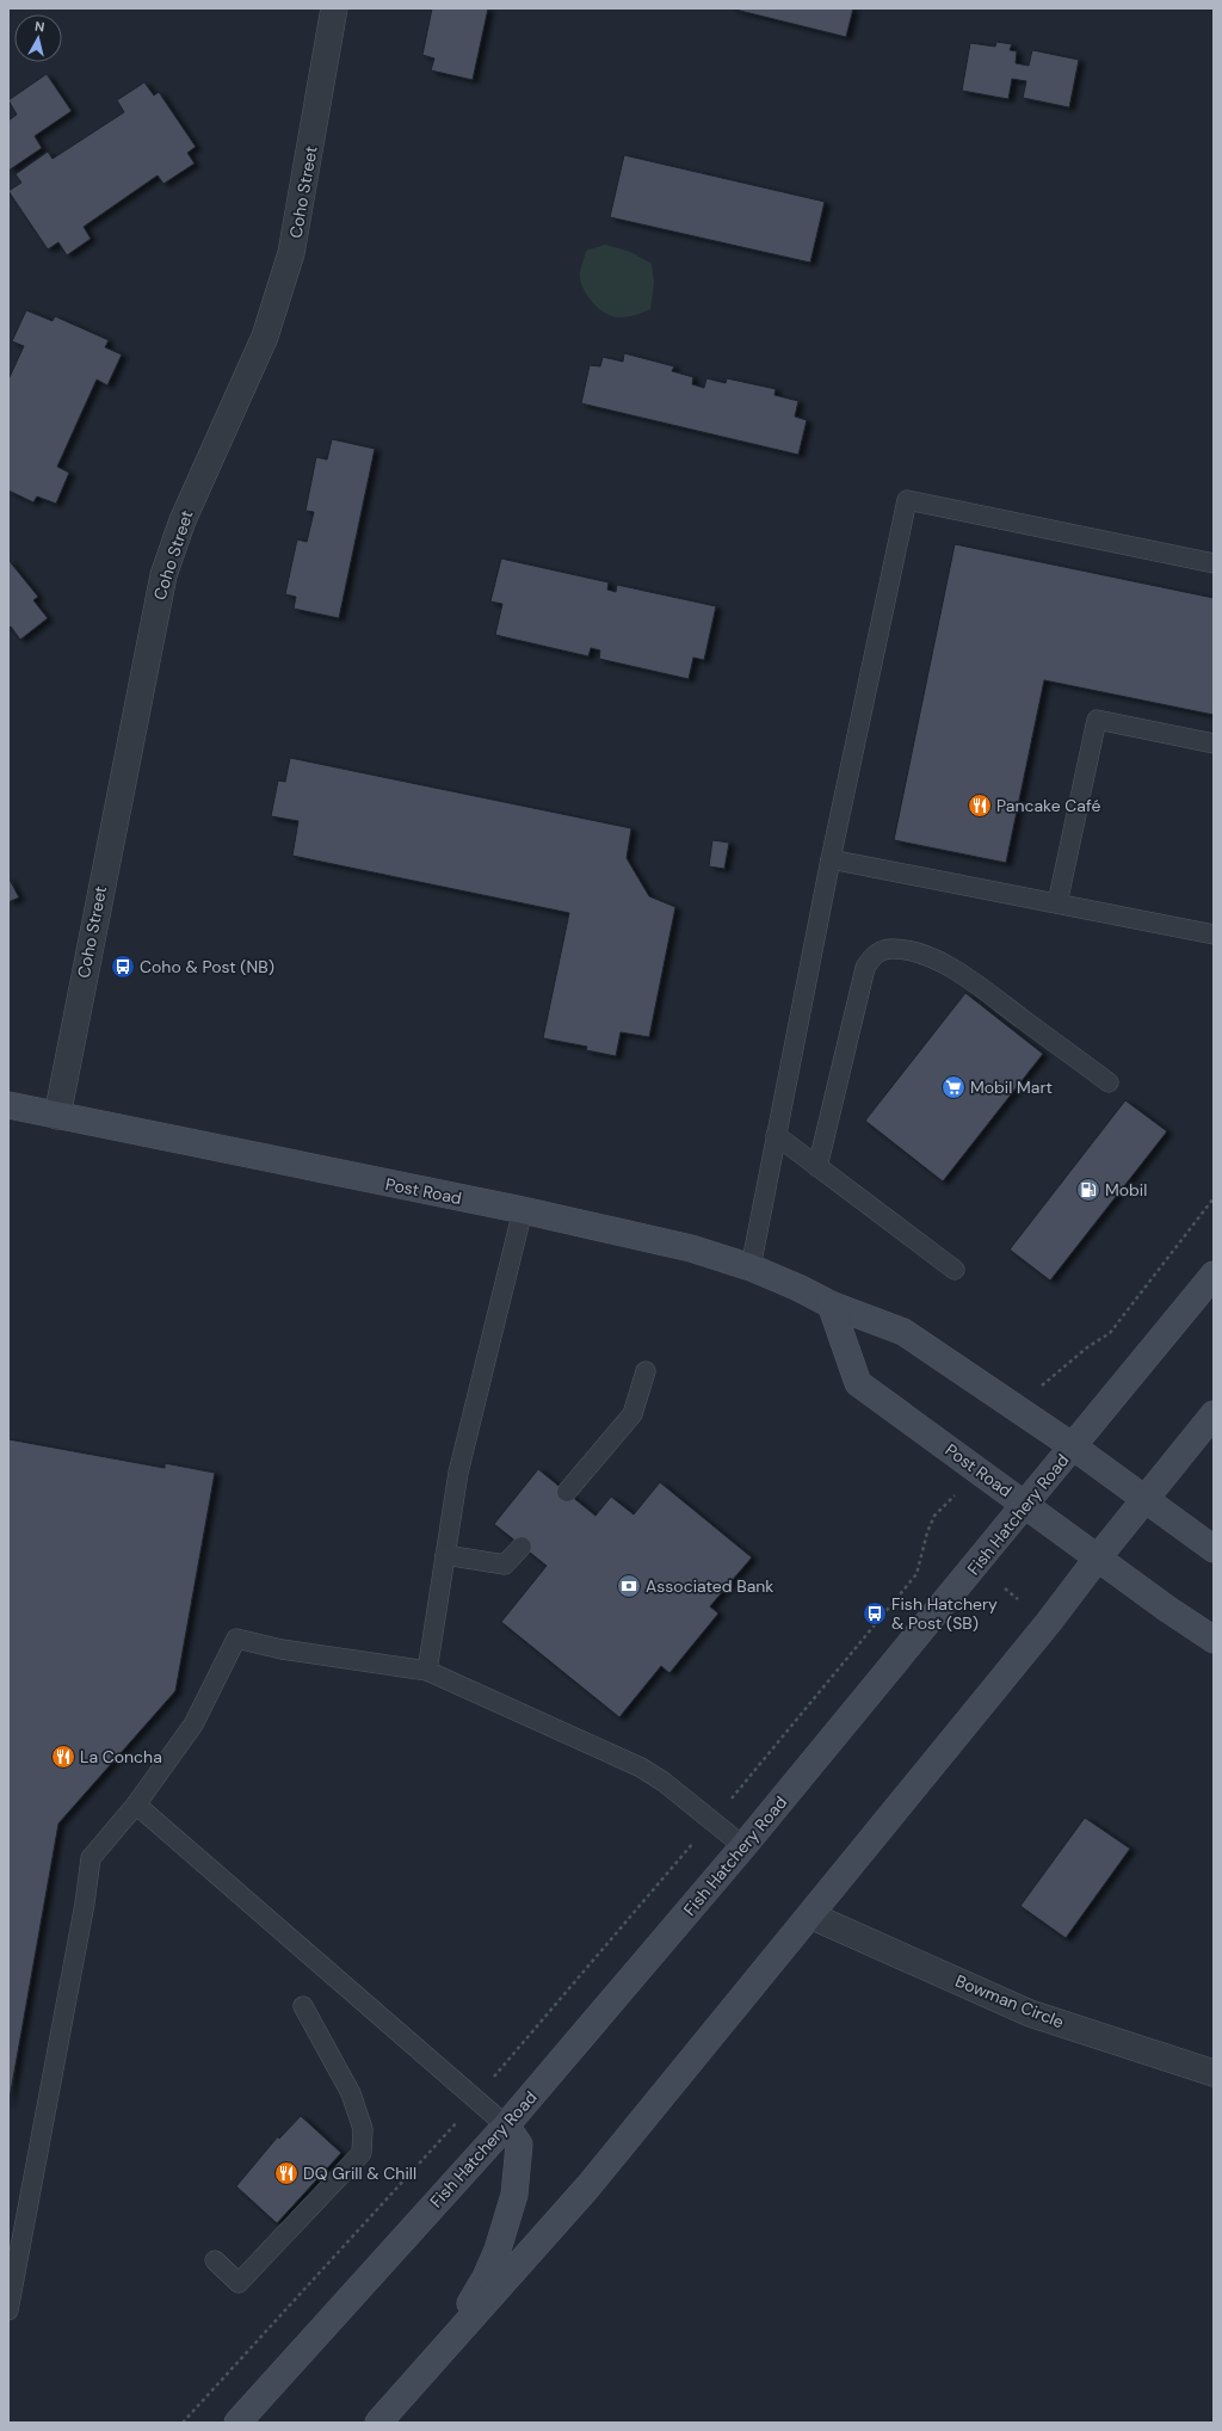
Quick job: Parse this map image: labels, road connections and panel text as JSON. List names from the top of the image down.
{
  "streets": {
    "main road": ["Post Road", "Fish Hatchery Road"],
    "street": ["Coho Street", "Bowman Circle"]
  },
  "crossings": [
    ["Coho Street", "Post Road"],
    ["Post Road", "Fish Hatchery Road"]
  ],
  "places": {
    "restaurant": ["Pancake Café", "La Concha", "DQ Grill & Chill"],
    "bus stop": ["Coho & Post (NB)", "Fish Hatchery & Post (SB)"],
    "supermarket": ["Mobil Mart"],
    "fuel station": ["Mobil"],
    "bank": ["Associated Bank"]
  },
  "north": "top"
}
